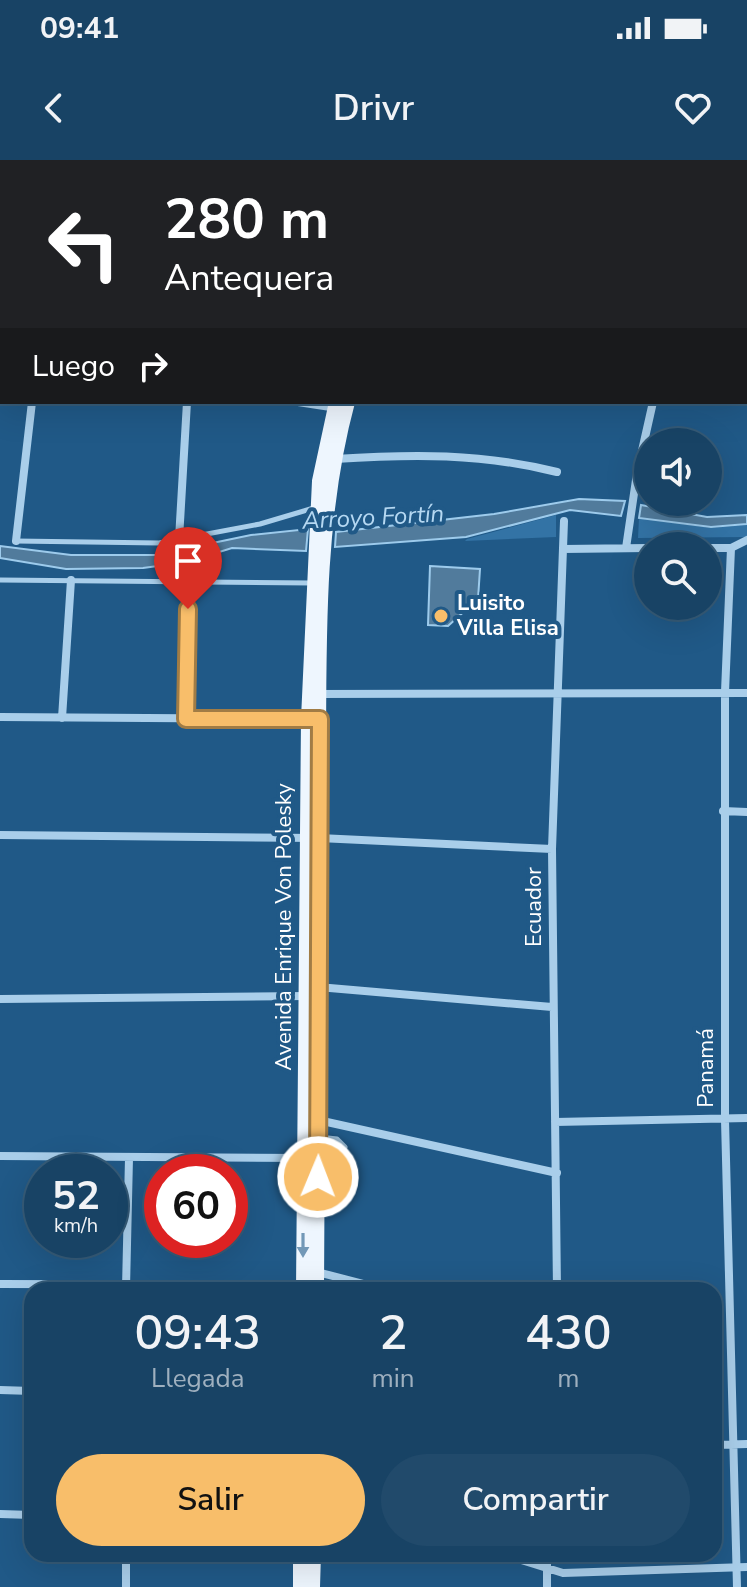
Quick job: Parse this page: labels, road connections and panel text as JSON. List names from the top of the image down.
{
  "streets": {
    "main road": ["Avenida Enrique Von Polesky"],
    "street": ["Ecuador", "Panamá"]
  },
  "water": ["Arroyo Fortín"],
  "places": ["Luisito Villa Elisa"],
  "page": {
    "status": "09:41",
    "header": "Drivr",
    "turn": ["280 m", "Antequera"],
    "then": "Luego",
    "speed": "52 km/h",
    "limit": "60",
    "eta": [
      "09:43",
      "Llegada",
      "2",
      "min",
      "430",
      "m"
    ],
    "buttons": ["Salir", "Compartir"]
  }
}
